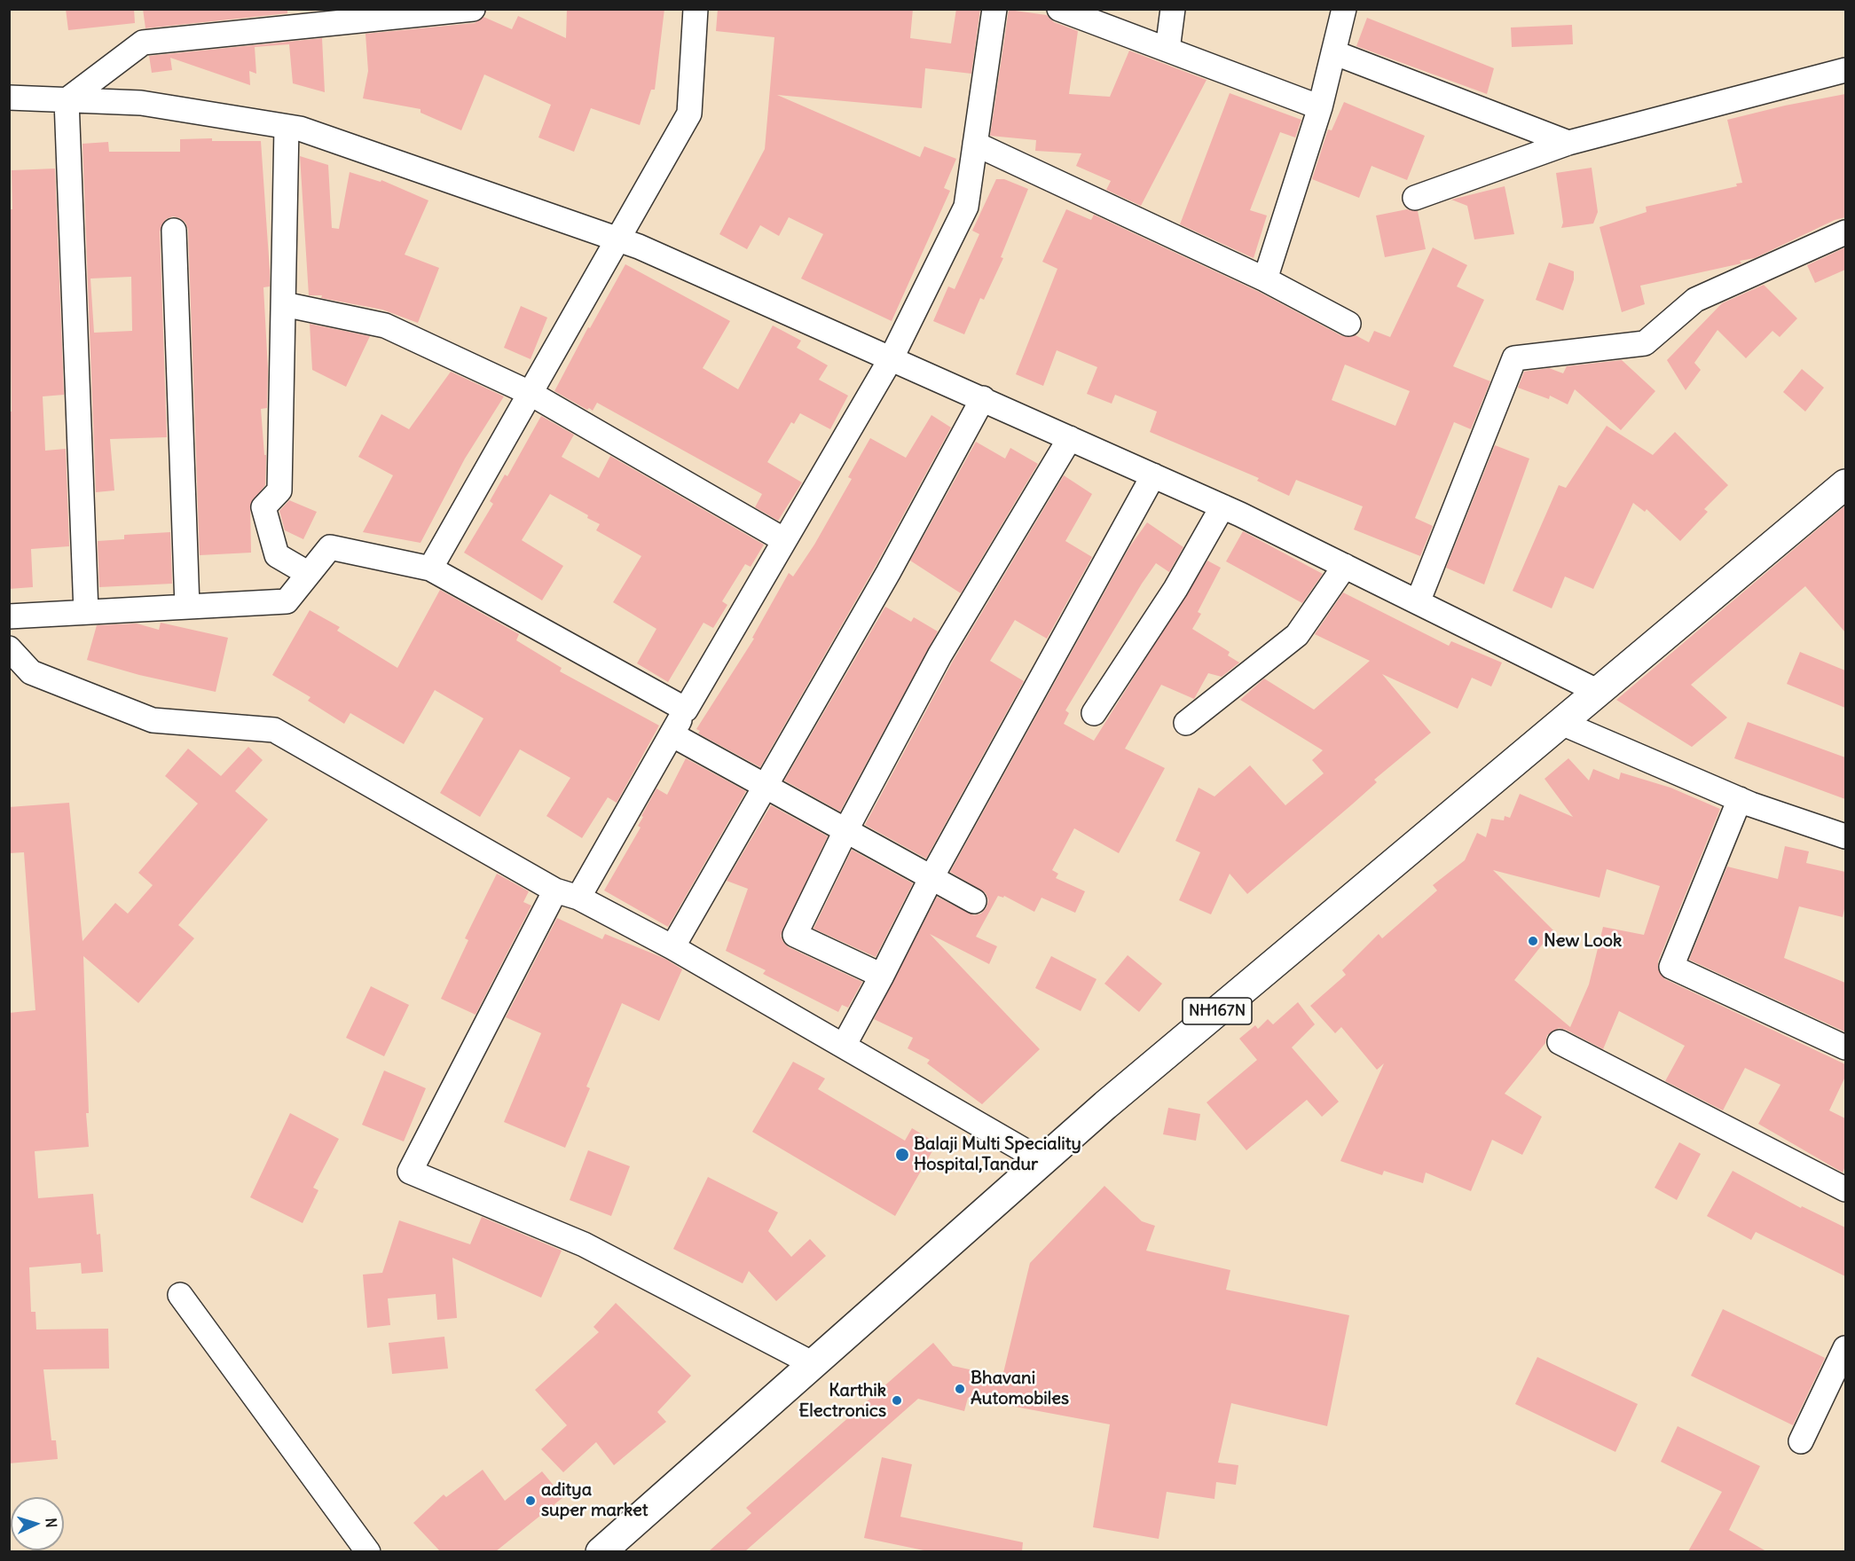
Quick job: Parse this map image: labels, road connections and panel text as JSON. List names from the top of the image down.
{
  "streets": {
    "highway": ["NH167N"]
  },
  "places": [
    "New Look",
    "Balaji Multi Speciality Hospital,Tandur",
    "Bhavani Automobiles",
    "Karthik Electronics",
    "aditya super market"
  ],
  "north": "right"
}
